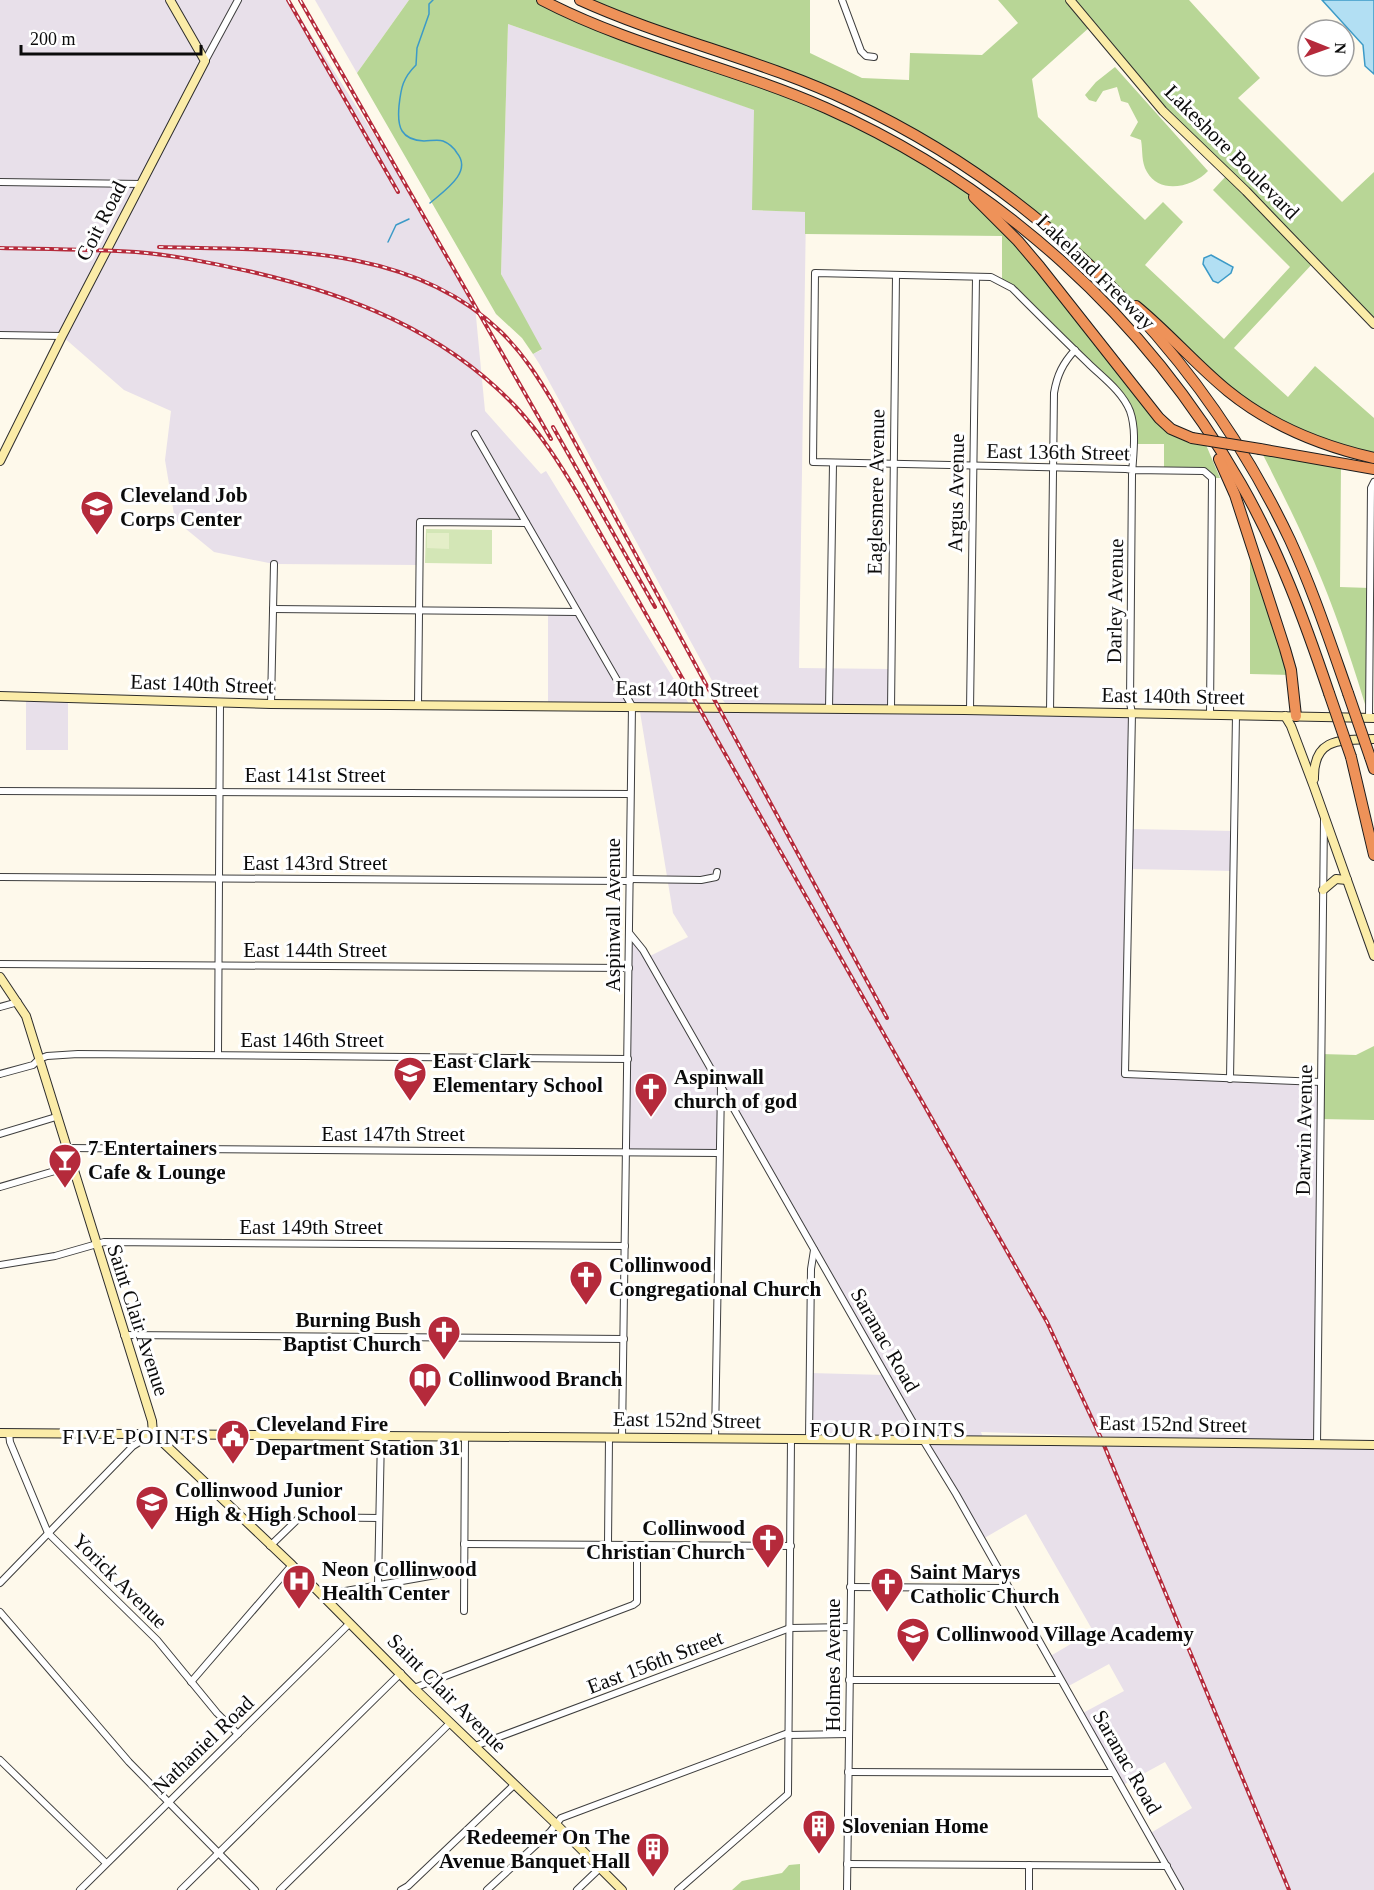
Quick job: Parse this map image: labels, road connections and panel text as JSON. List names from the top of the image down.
{
  "streets": {
    "highway": ["Lakeland Freeway"],
    "street": [
      "Lakeshore Boulevard",
      "Coit Road",
      "East 136th Street",
      "Eaglesmere Avenue",
      "Argus Avenue",
      "Darley Avenue",
      "East 140th Street",
      "East 141st Street",
      "East 143rd Street",
      "Aspinwall Avenue",
      "East 144th Street",
      "East 146th Street",
      "Darwin Avenue",
      "East 147th Street",
      "East 149th Street",
      "Saint Clair Avenue",
      "Saranac Road",
      "East 152nd Street",
      "Yorick Avenue",
      "East 156th Street",
      "Holmes Avenue",
      "Nathaniel Road"
    ]
  },
  "crossings": [
    ["East 136th Street", "Eaglesmere Avenue"],
    ["East 136th Street", "Argus Avenue"],
    ["East 136th Street", "Darley Avenue"],
    ["East 136th Street", "East 140th Street"],
    ["Eaglesmere Avenue", "Darley Avenue"],
    ["Eaglesmere Avenue", "East 140th Street"],
    ["Argus Avenue", "Darley Avenue"],
    ["Argus Avenue", "East 140th Street"],
    ["Darley Avenue", "East 140th Street"],
    ["East 140th Street", "Aspinwall Avenue"],
    ["East 141st Street", "Aspinwall Avenue"],
    ["East 143rd Street", "Aspinwall Avenue"],
    ["Aspinwall Avenue", "East 144th Street"],
    ["Aspinwall Avenue", "East 146th Street"],
    ["Aspinwall Avenue", "East 147th Street"],
    ["Aspinwall Avenue", "East 149th Street"],
    ["Aspinwall Avenue", "Saranac Road"],
    ["Aspinwall Avenue", "East 152nd Street"],
    ["East 146th Street", "Saint Clair Avenue"],
    ["Darwin Avenue", "East 152nd Street"],
    ["East 147th Street", "Saint Clair Avenue"],
    ["East 149th Street", "Saint Clair Avenue"],
    ["Saint Clair Avenue", "East 152nd Street"],
    ["Saint Clair Avenue", "East 156th Street"],
    ["Saint Clair Avenue", "Nathaniel Road"],
    ["Saranac Road", "East 152nd Street"],
    ["East 152nd Street", "Yorick Avenue"],
    ["East 152nd Street", "Holmes Avenue"],
    ["Yorick Avenue", "Nathaniel Road"],
    ["East 156th Street", "Holmes Avenue"]
  ],
  "districts": ["FOUR POINTS", "FIVE POINTS"],
  "places": {
    "school or university": [
      "Cleveland Job Corps Center",
      "East Clark Elementary School",
      "Collinwood Junior High & High School",
      "Collinwood Village Academy"
    ],
    "church": [
      "Aspinwall church of god",
      "Collinwood Congregational Church",
      "Burning Bush Baptist Church",
      "Collinwood Christian Church",
      "Saint Marys Catholic Church"
    ],
    "bar": ["7 Entertainers Cafe & Lounge"],
    "library": ["Collinwood Branch"],
    "public building": ["Cleveland Fire Department Station 31"],
    "hospital": ["Neon Collinwood Health Center"],
    "building": ["Slovenian Home", "Redeemer On The Avenue Banquet Hall"]
  },
  "scale_bar": "200 m",
  "north": "right"
}
